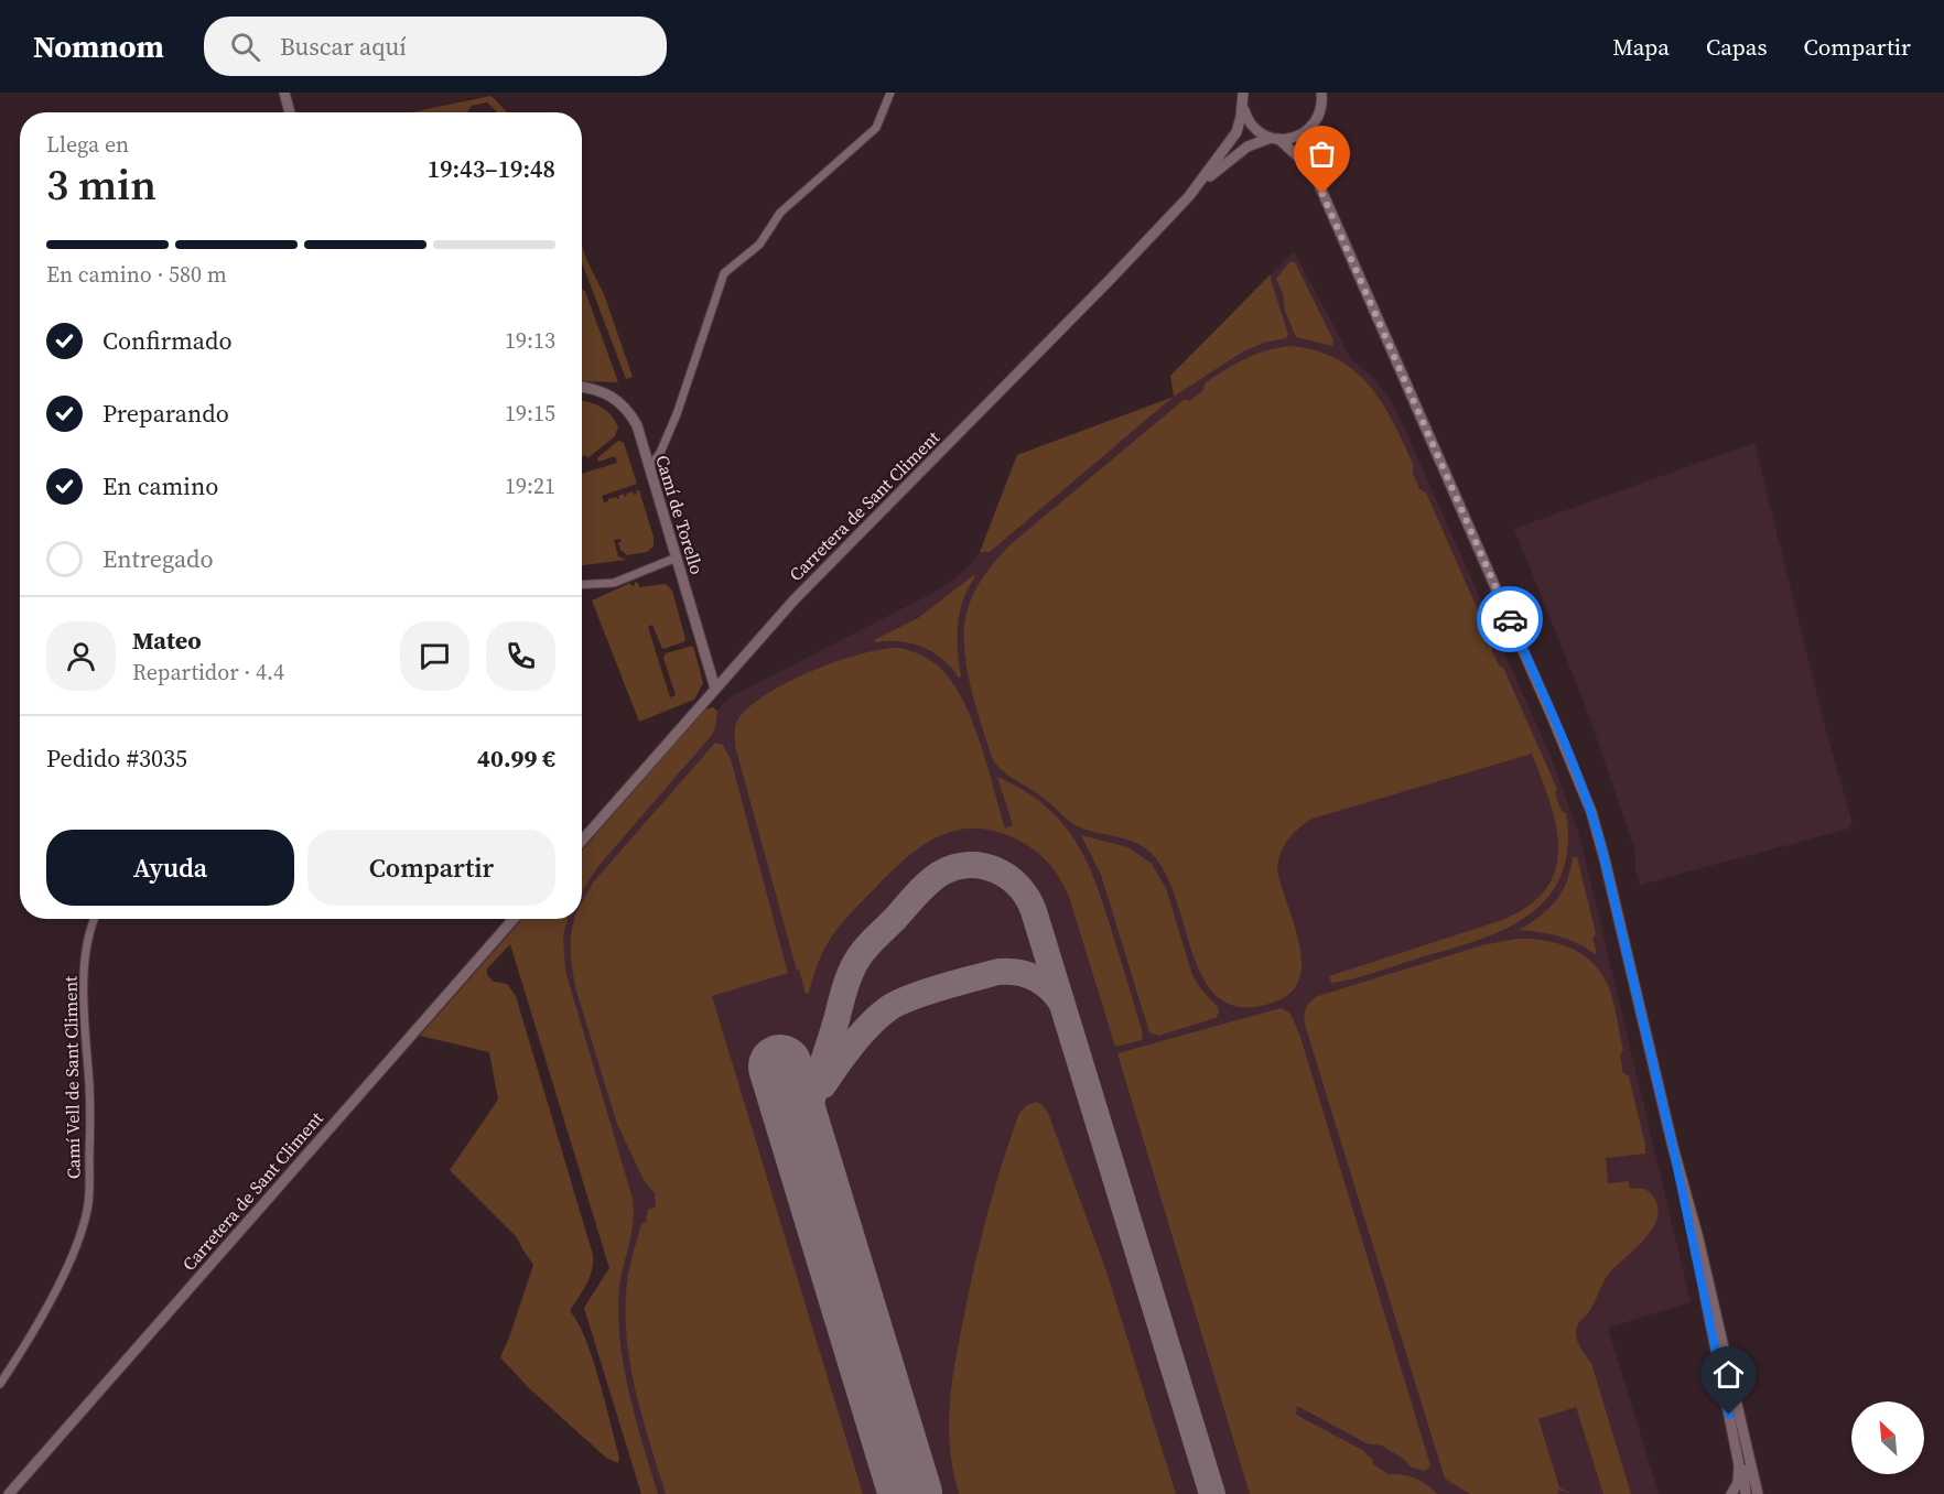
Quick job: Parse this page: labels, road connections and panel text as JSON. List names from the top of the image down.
{
  "streets": {
    "main road": ["Carretera de Sant Climent", "Camí de Torello"],
    "street": ["Camí Vell de Sant Climent"]
  },
  "crossings": [
    ["Carretera de Sant Climent", "Camí de Torello"]
  ],
  "north": "top left",
  "page": {
    "header": "Nomnom",
    "search": "Buscar aquí",
    "nav": ["Mapa", "Capas", "Compartir"],
    "heading": ["3 min", "Llega en", "19:43–19:48"],
    "panel": [
      "Mateo",
      "Repartidor · 4.4",
      "Pedido #3035",
      "40.99 €"
    ],
    "bar": "En camino · 580 m",
    "list": [
      ["Confirmado", "19:13"],
      ["Preparando", "19:15"],
      ["En camino", "19:21"],
      "Entregado"
    ],
    "buttons": ["Ayuda", "Compartir"]
  }
}
